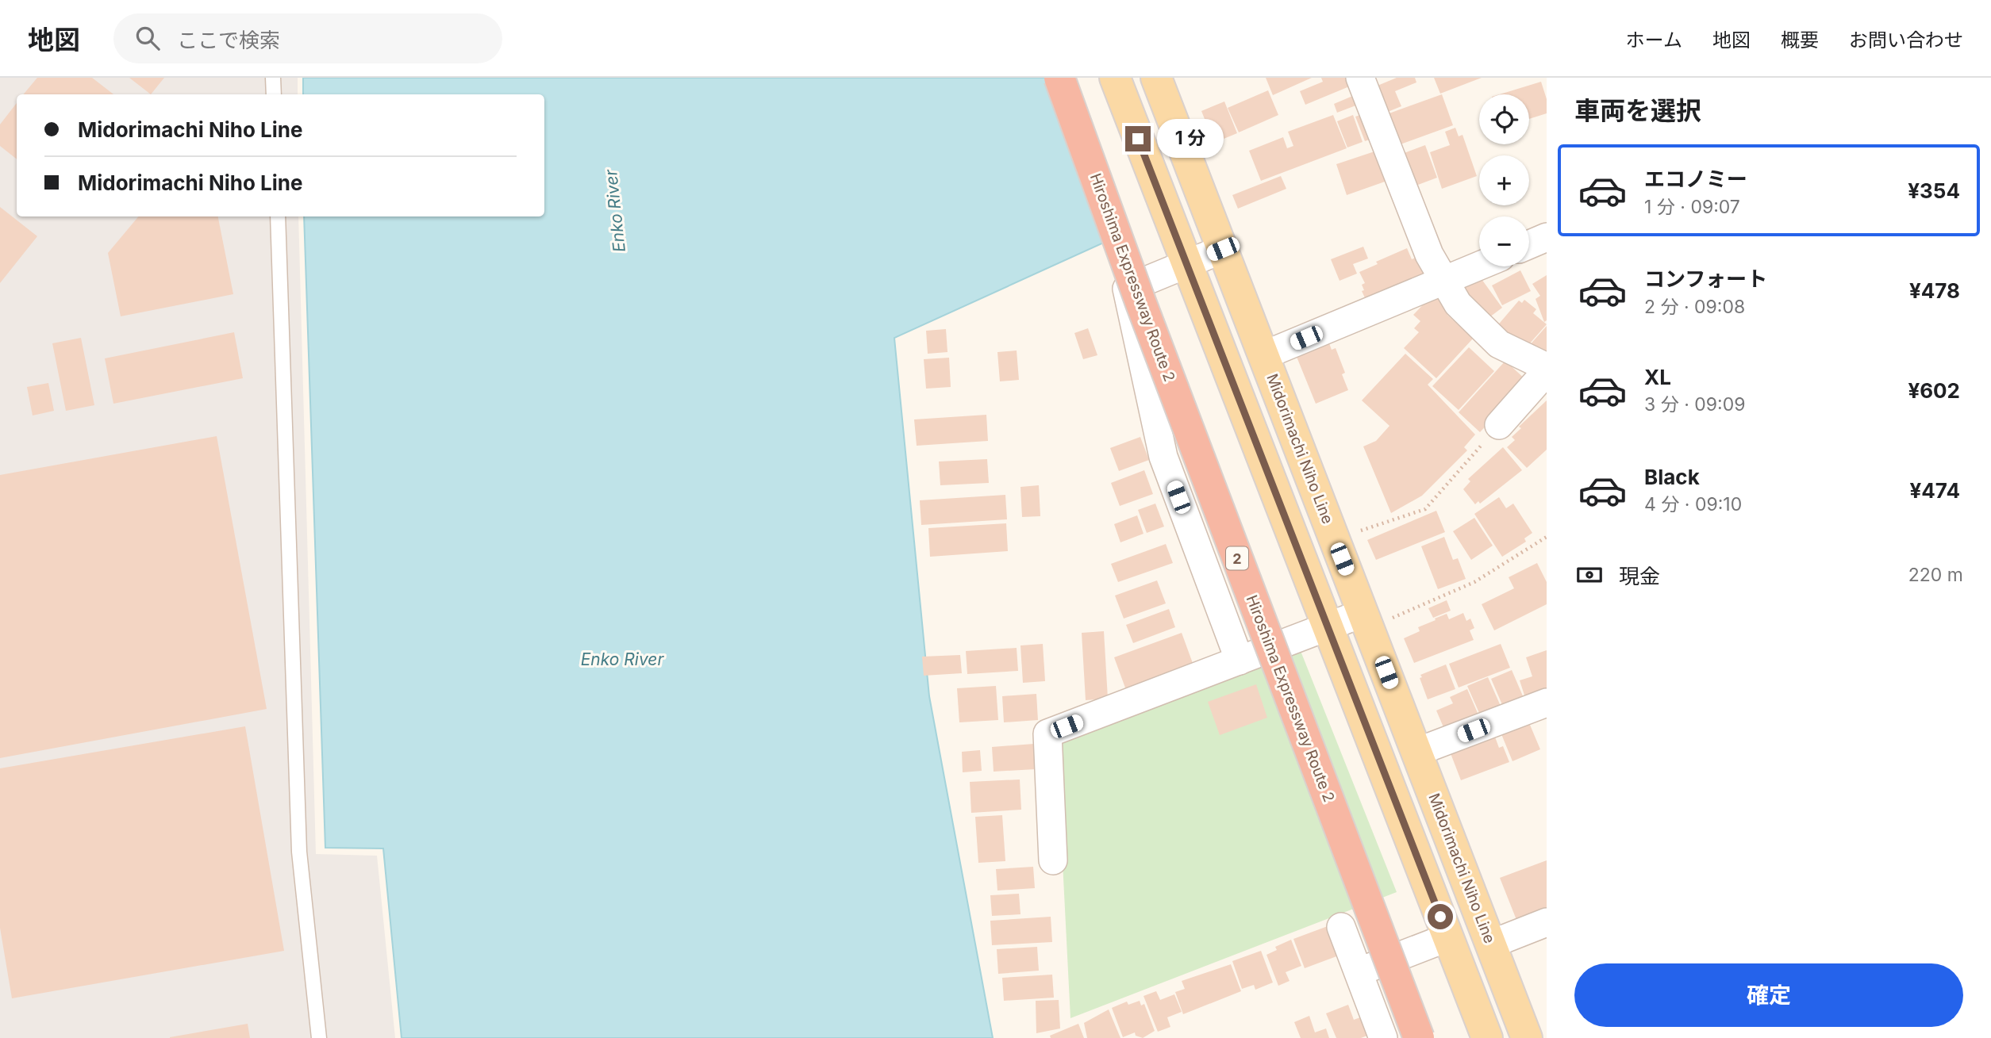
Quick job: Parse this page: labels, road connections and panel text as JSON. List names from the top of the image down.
{
  "streets": {
    "highway": ["Hiroshima Expressway Route 2", "2"],
    "main road": ["Midorimachi Niho Line"]
  },
  "water": ["Enko River"],
  "page": {
    "header": "地図",
    "search": "ここで検索",
    "nav": [
      "ホーム",
      "地図",
      "概要",
      "お問い合わせ"
    ],
    "heading": "車両を選択",
    "map_buttons": ["+", "−"],
    "banner": ["Midorimachi Niho Line", "Midorimachi Niho Line"],
    "bubble": "1 分",
    "list": [
      {
        "name": "エコノミー",
        "note": "1 分 · 09:07",
        "value": "¥354"
      },
      {
        "name": "コンフォート",
        "note": "2 分 · 09:08",
        "value": "¥478"
      },
      {
        "name": "XL",
        "note": "3 分 · 09:09",
        "value": "¥602"
      },
      {
        "name": "Black",
        "note": "4 分 · 09:10",
        "value": "¥474"
      }
    ],
    "pay": ["現金", "220 m"],
    "buttons": "確定"
  }
}
